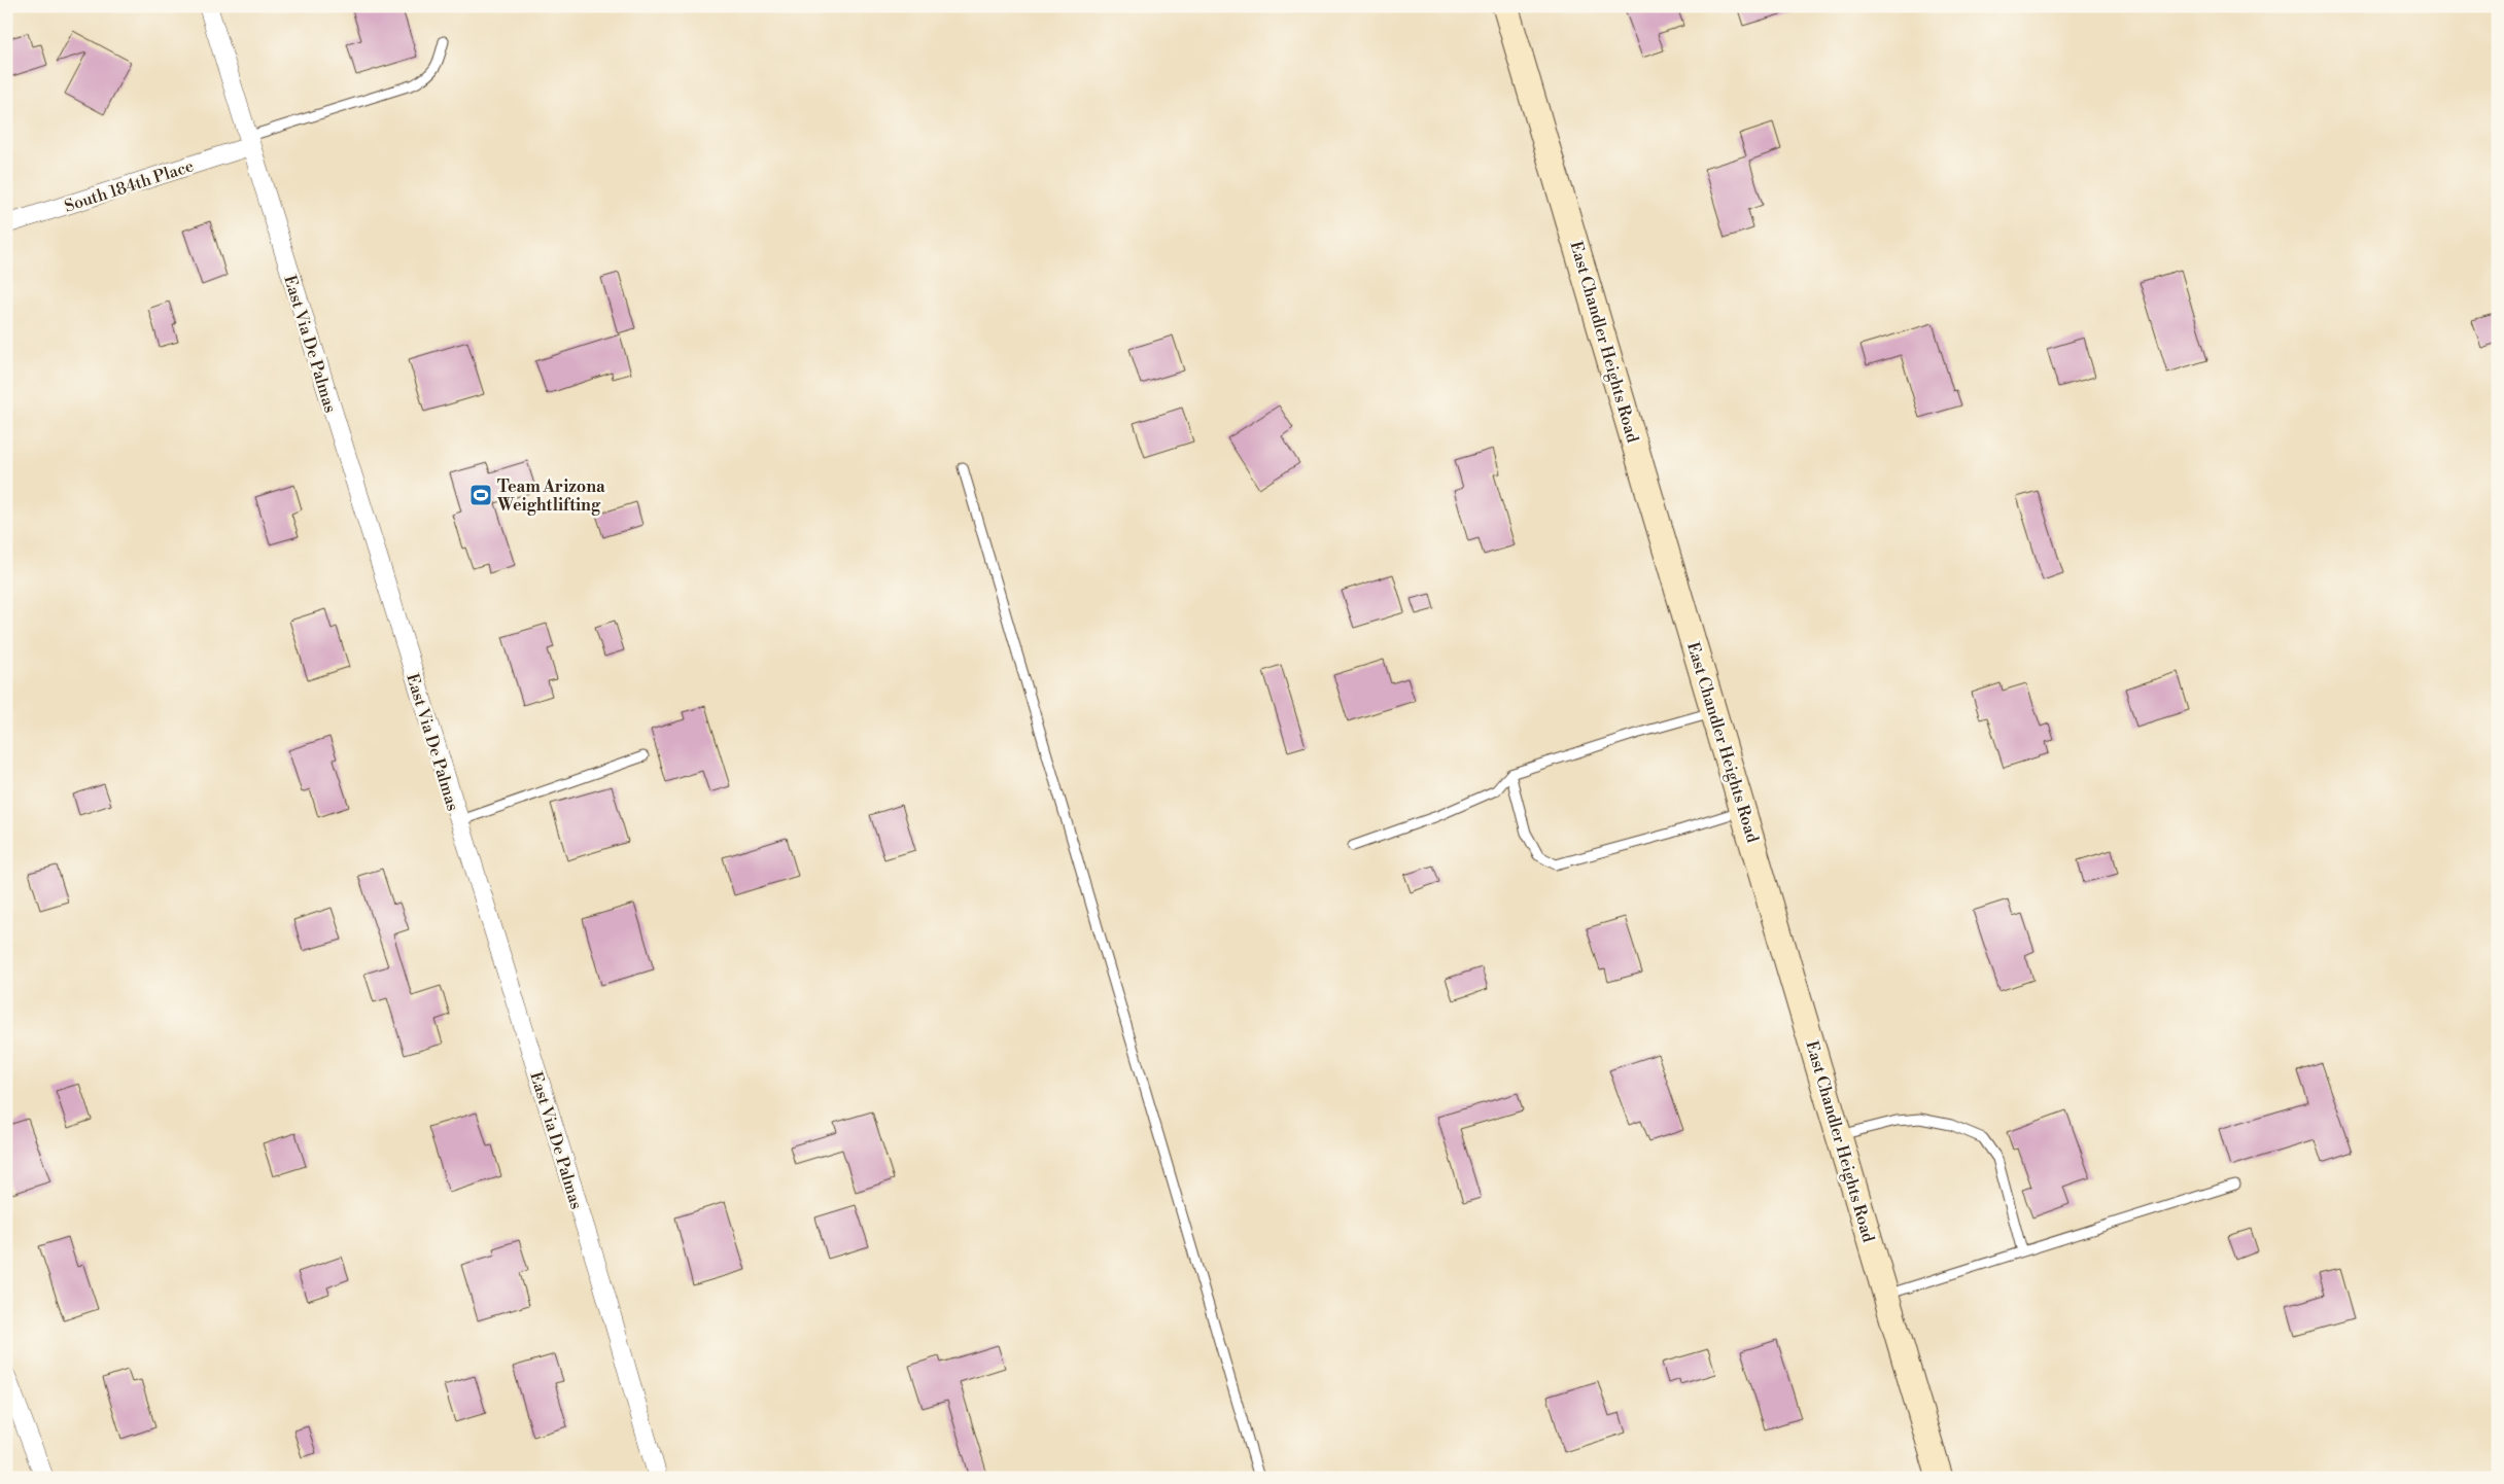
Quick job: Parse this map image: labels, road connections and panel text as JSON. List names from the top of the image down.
{
  "streets": {
    "main road": ["East Chandler Heights Road"],
    "street": ["South 184th Place", "East Via De Palmas"]
  },
  "crossings": [
    ["South 184th Place", "East Via De Palmas"]
  ],
  "places": {
    "sports": ["Team Arizona Weightlifting"]
  }
}
